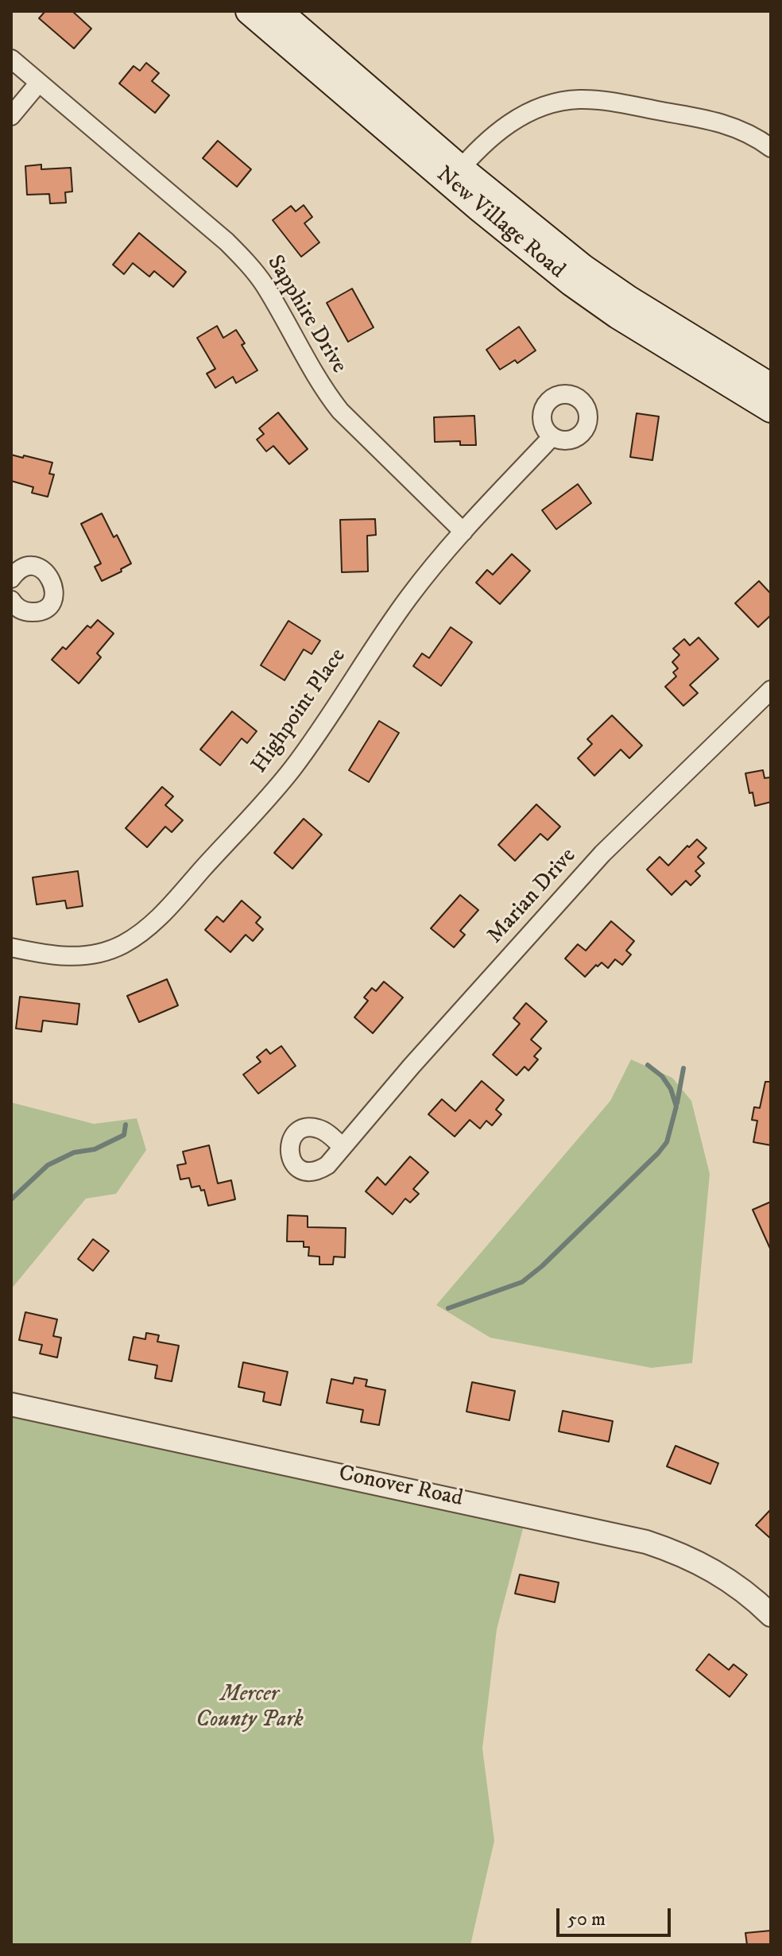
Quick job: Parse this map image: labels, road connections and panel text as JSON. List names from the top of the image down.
{
  "streets": {
    "main road": ["New Village Road"],
    "street": [
      "Sapphire Drive",
      "Highpoint Place",
      "Marian Drive",
      "Conover Road"
    ]
  },
  "crossings": [
    ["Sapphire Drive", "Highpoint Place"]
  ],
  "parks": ["Mercer County Park"],
  "scale_bar": "50 m"
}
